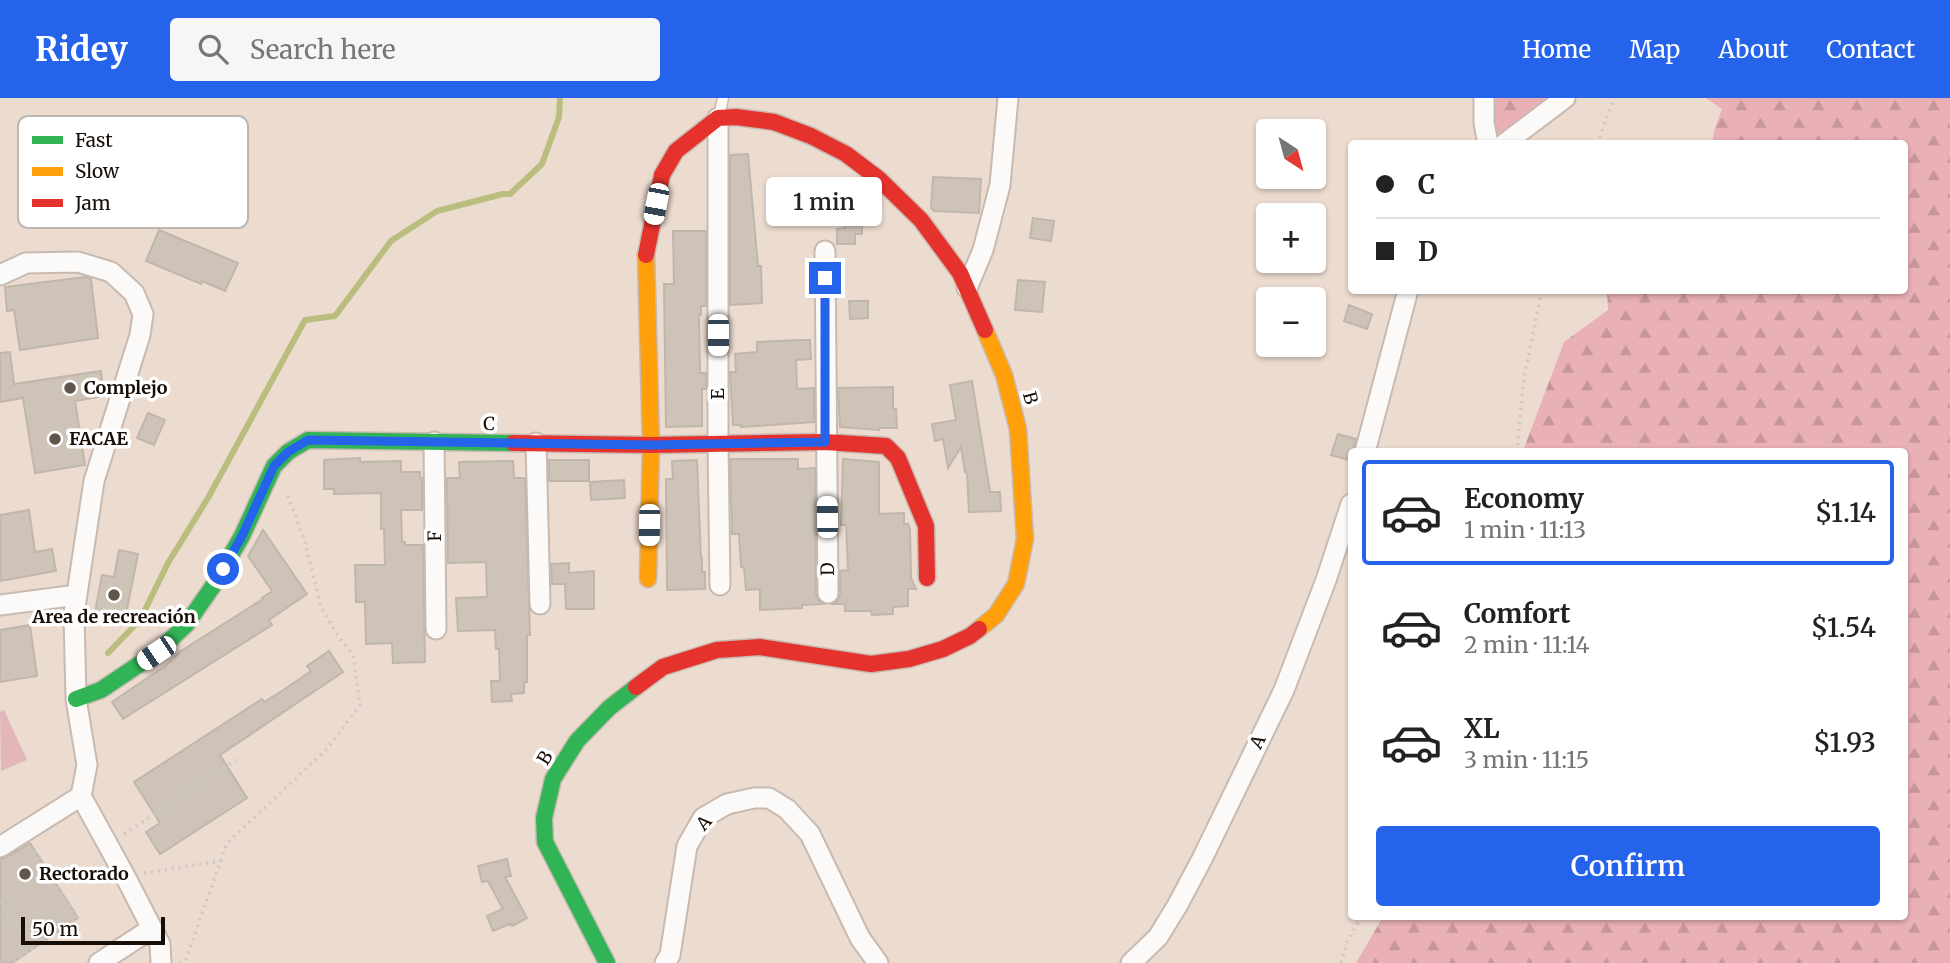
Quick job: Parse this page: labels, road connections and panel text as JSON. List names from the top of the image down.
{
  "streets": {
    "street": [
      "E",
      "B",
      "C",
      "F",
      "D",
      "A"
    ]
  },
  "crossings": [
    ["E", "B"],
    ["E", "C"],
    ["C", "F"],
    ["C", "D"]
  ],
  "places": [
    "Complejo",
    "FACAE",
    "Area de recreación",
    "Rectorado"
  ],
  "legend": ["Fast", "Slow", "Jam"],
  "scale_bar": "50 m",
  "north": "bottom right",
  "page": {
    "header": "Ridey",
    "search": "Search here",
    "nav": [
      "Home",
      "Map",
      "About",
      "Contact"
    ],
    "map_buttons": ["+", "−"],
    "banner": ["C", "D"],
    "bubble": "1 min",
    "list": [
      {
        "name": "Economy",
        "note": "1 min · 11:13",
        "value": "$1.14"
      },
      {
        "name": "Comfort",
        "note": "2 min · 11:14",
        "value": "$1.54"
      },
      {
        "name": "XL",
        "note": "3 min · 11:15",
        "value": "$1.93"
      }
    ],
    "buttons": "Confirm",
    "scale": "50 m"
  }
}
